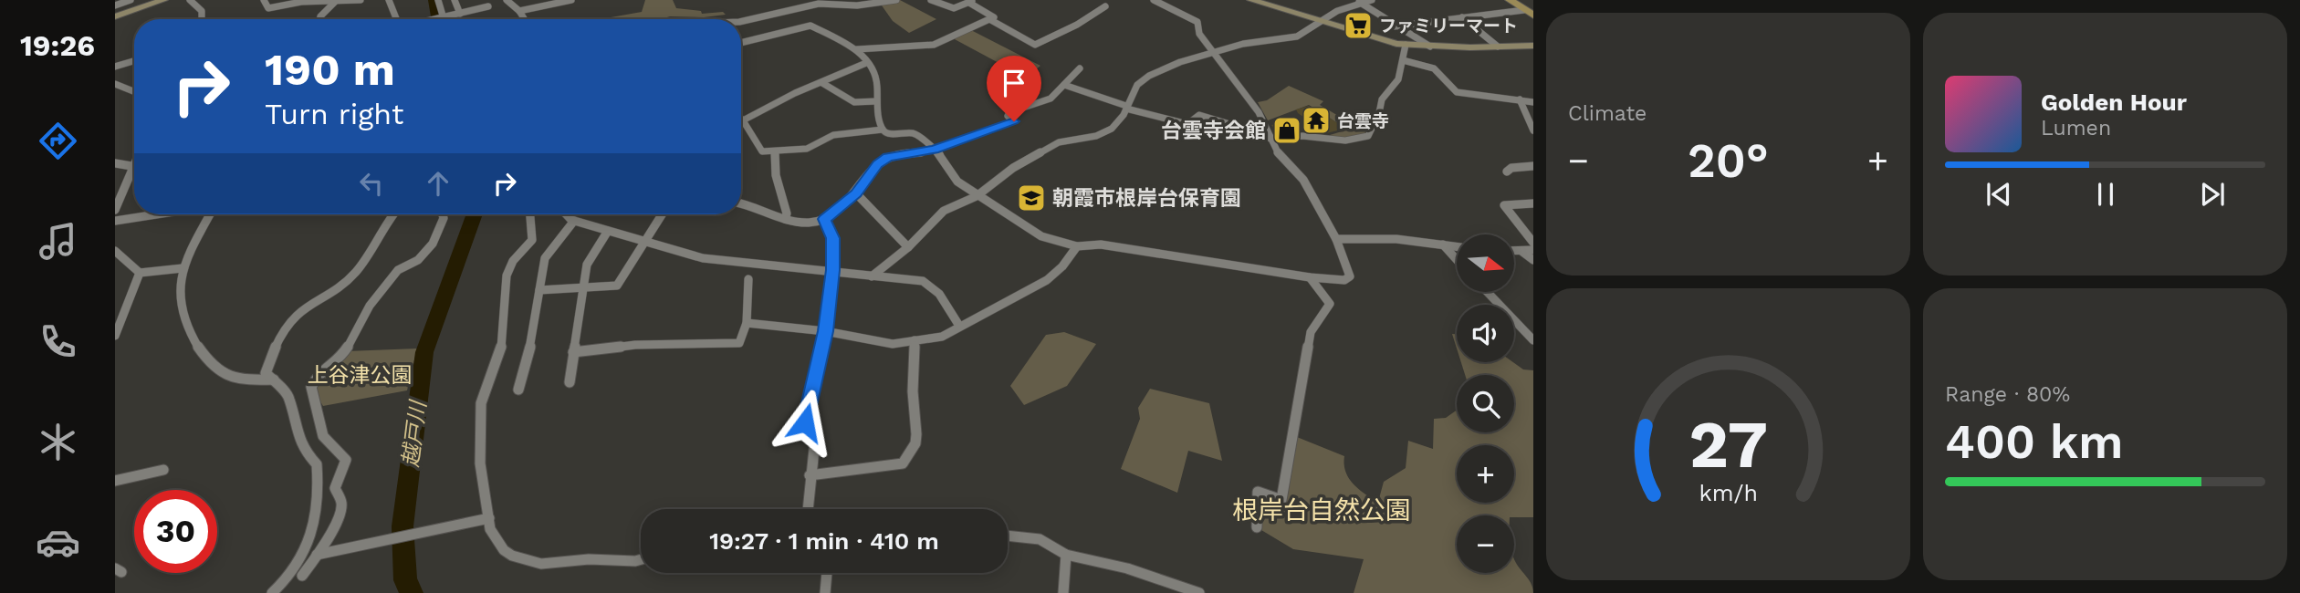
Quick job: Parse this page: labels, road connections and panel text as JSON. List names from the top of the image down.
{
  "water": ["越戸川"],
  "parks": ["上谷津公園", "根岸台自然公園"],
  "places": {
    "supermarket": ["ファミリーマート"],
    "temple": ["台雲寺"],
    "shop": ["台雲寺会館"],
    "school or university": ["朝霞市根岸台保育園"]
  },
  "north": "right",
  "page": {
    "tabs": "19:26",
    "tile": [
      "Climate",
      ["Range · 80%", "400 km"]
    ],
    "turn": ["190 m", "Turn right"],
    "song": ["Golden Hour", "Lumen"],
    "heat": ["−", "20°", "+"],
    "map_buttons": ["+", "−"],
    "limit": "30",
    "trip": "19:27 · 1 min · 410 m",
    "gauge": ["27", "km/h"]
  }
}
